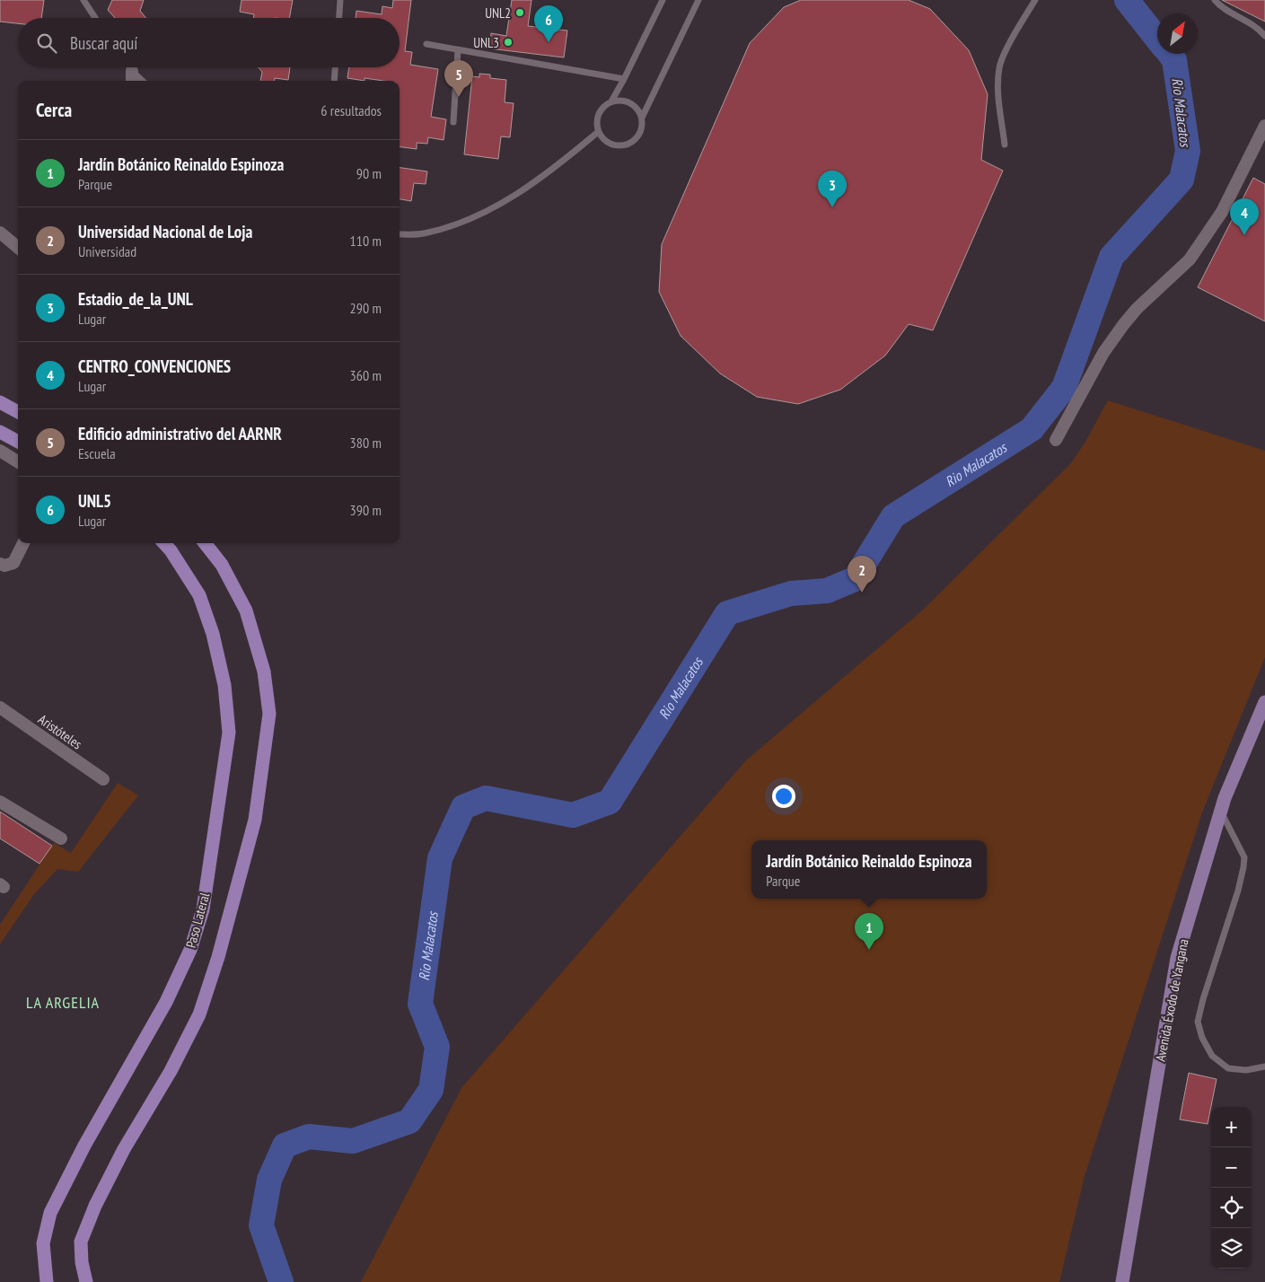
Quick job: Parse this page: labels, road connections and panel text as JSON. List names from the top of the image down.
{
  "streets": {
    "highway": ["Paso Lateral"],
    "main road": ["Avenida Éxodo de Yangana"],
    "street": ["Aristóteles"]
  },
  "districts": ["LA ARGELIA"],
  "water": ["Rio Malacatos"],
  "places": ["UNL2", "UNL3"],
  "north": "top right",
  "page": {
    "pins": [
      "6",
      "5",
      "3",
      "4",
      "2",
      "1"
    ],
    "search": "Buscar aquí",
    "heading": ["Cerca", "6 resultados"],
    "list": [
      {
        "mark": "1",
        "name": "Jardín Botánico Reinaldo Espinoza",
        "note": "Parque",
        "value": "90 m"
      },
      {
        "mark": "2",
        "name": "Universidad Nacional de Loja",
        "note": "Universidad",
        "value": "110 m"
      },
      {
        "mark": "3",
        "name": "Estadio_de_la_UNL",
        "note": "Lugar",
        "value": "290 m"
      },
      {
        "mark": "4",
        "name": "CENTRO_CONVENCIONES",
        "note": "Lugar",
        "value": "360 m"
      },
      {
        "mark": "5",
        "name": "Edificio administrativo del AARNR",
        "note": "Escuela",
        "value": "380 m"
      },
      {
        "mark": "6",
        "name": "UNL5",
        "note": "Lugar",
        "value": "390 m"
      }
    ],
    "popup": ["Jardín Botánico Reinaldo Espinoza", "Parque"],
    "map_buttons": ["+", "−"]
  }
}
